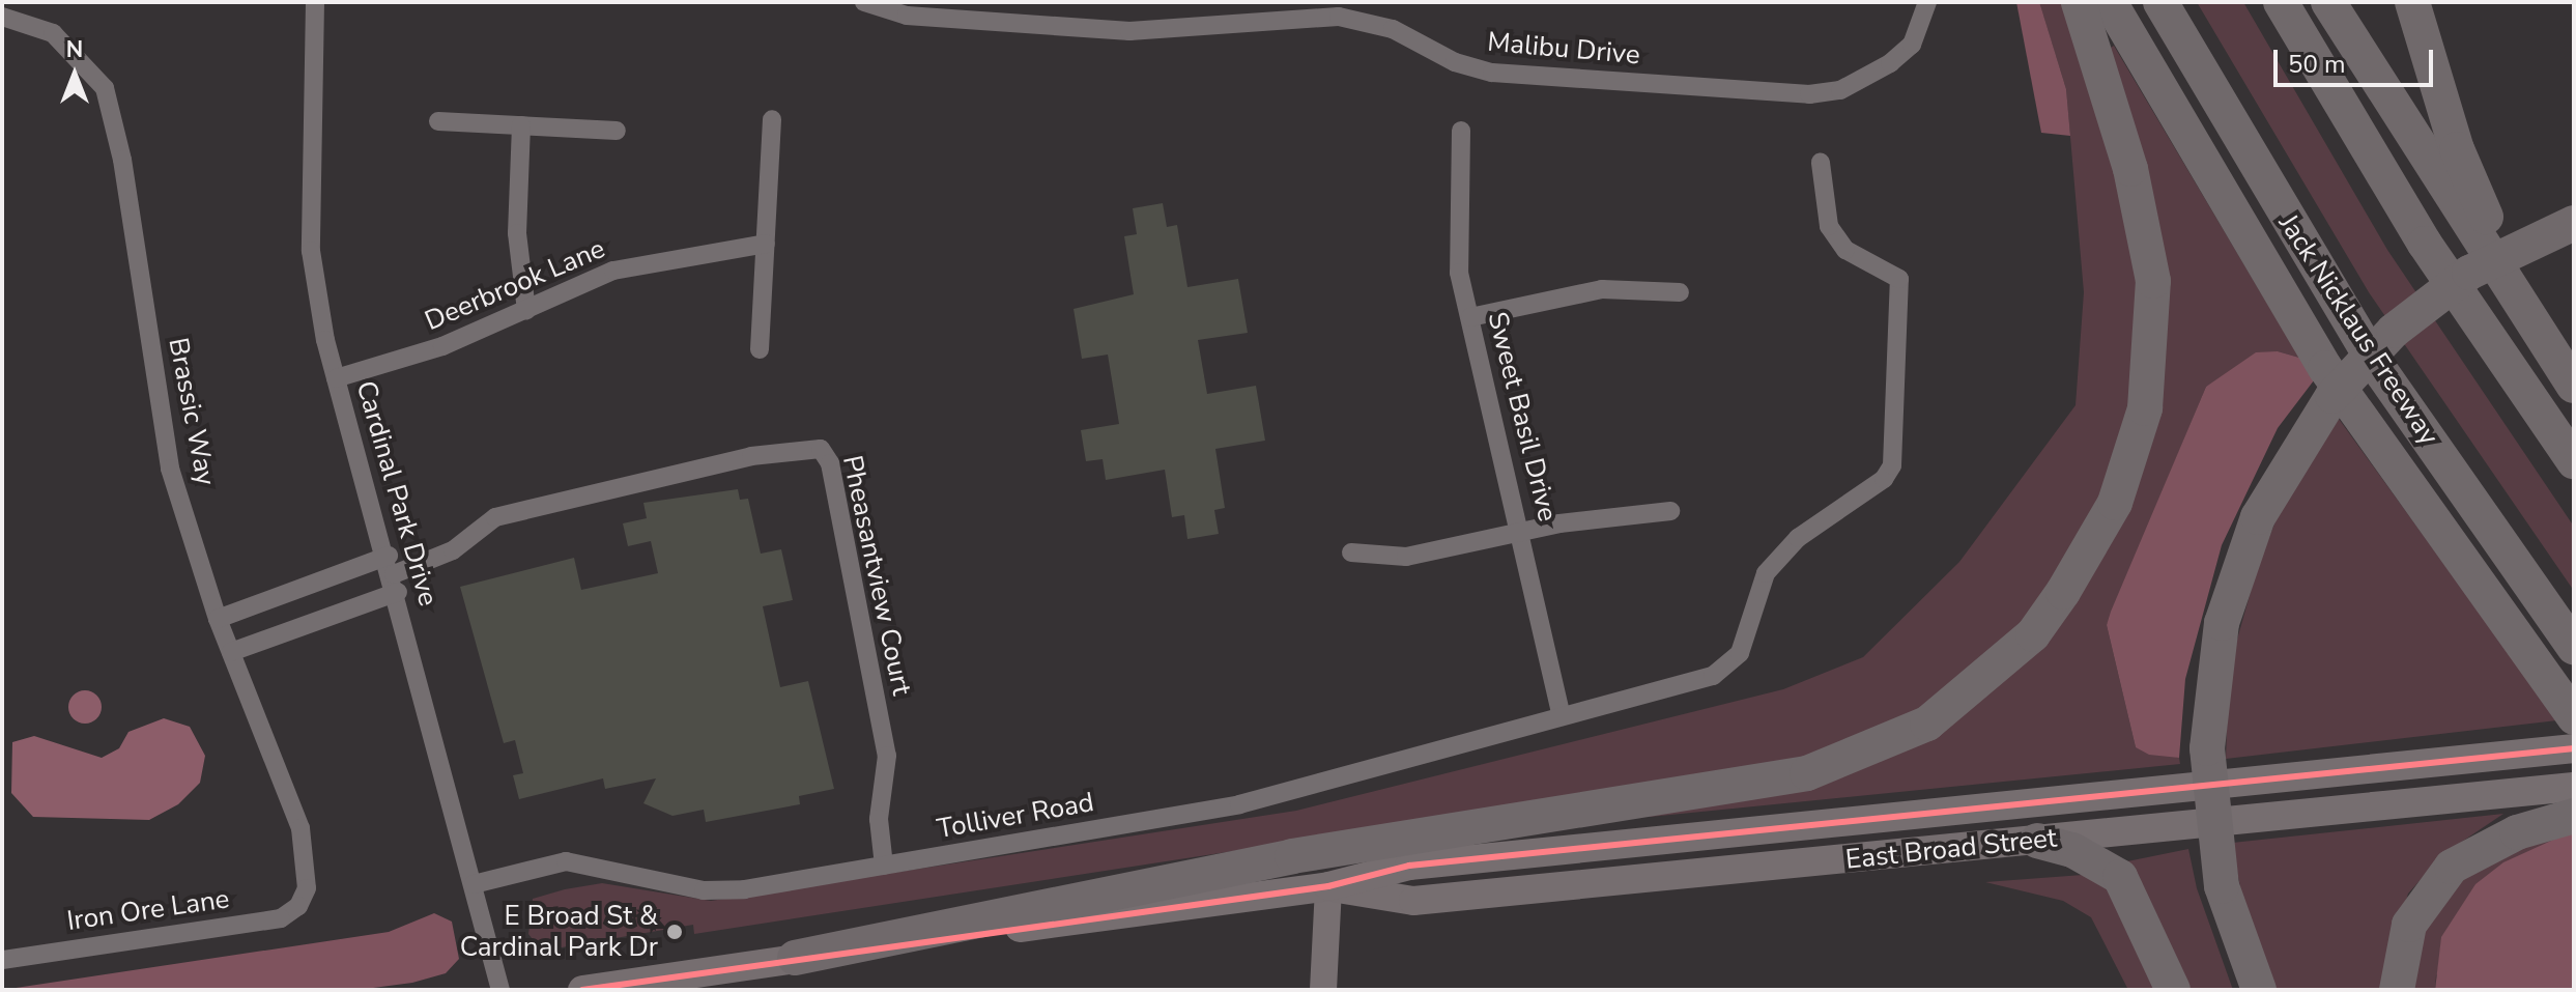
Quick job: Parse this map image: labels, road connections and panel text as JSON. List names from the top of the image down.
{
  "streets": {
    "highway": ["Jack Nicklaus Freeway"],
    "main road": ["East Broad Street"],
    "street": [
      "Malibu Drive",
      "Deerbrook Lane",
      "Brassic Way",
      "Sweet Basil Drive",
      "Cardinal Park Drive",
      "Pheasantview Court",
      "Tolliver Road",
      "Iron Ore Lane"
    ]
  },
  "crossings": [
    ["Deerbrook Lane", "Cardinal Park Drive"],
    ["Brassic Way", "Iron Ore Lane"],
    ["Sweet Basil Drive", "Tolliver Road"],
    ["Cardinal Park Drive", "Pheasantview Court"],
    ["Cardinal Park Drive", "Tolliver Road"],
    ["Pheasantview Court", "Tolliver Road"]
  ],
  "places": ["E Broad St & Cardinal Park Dr"],
  "scale_bar": "50 m",
  "north": "top"
}
